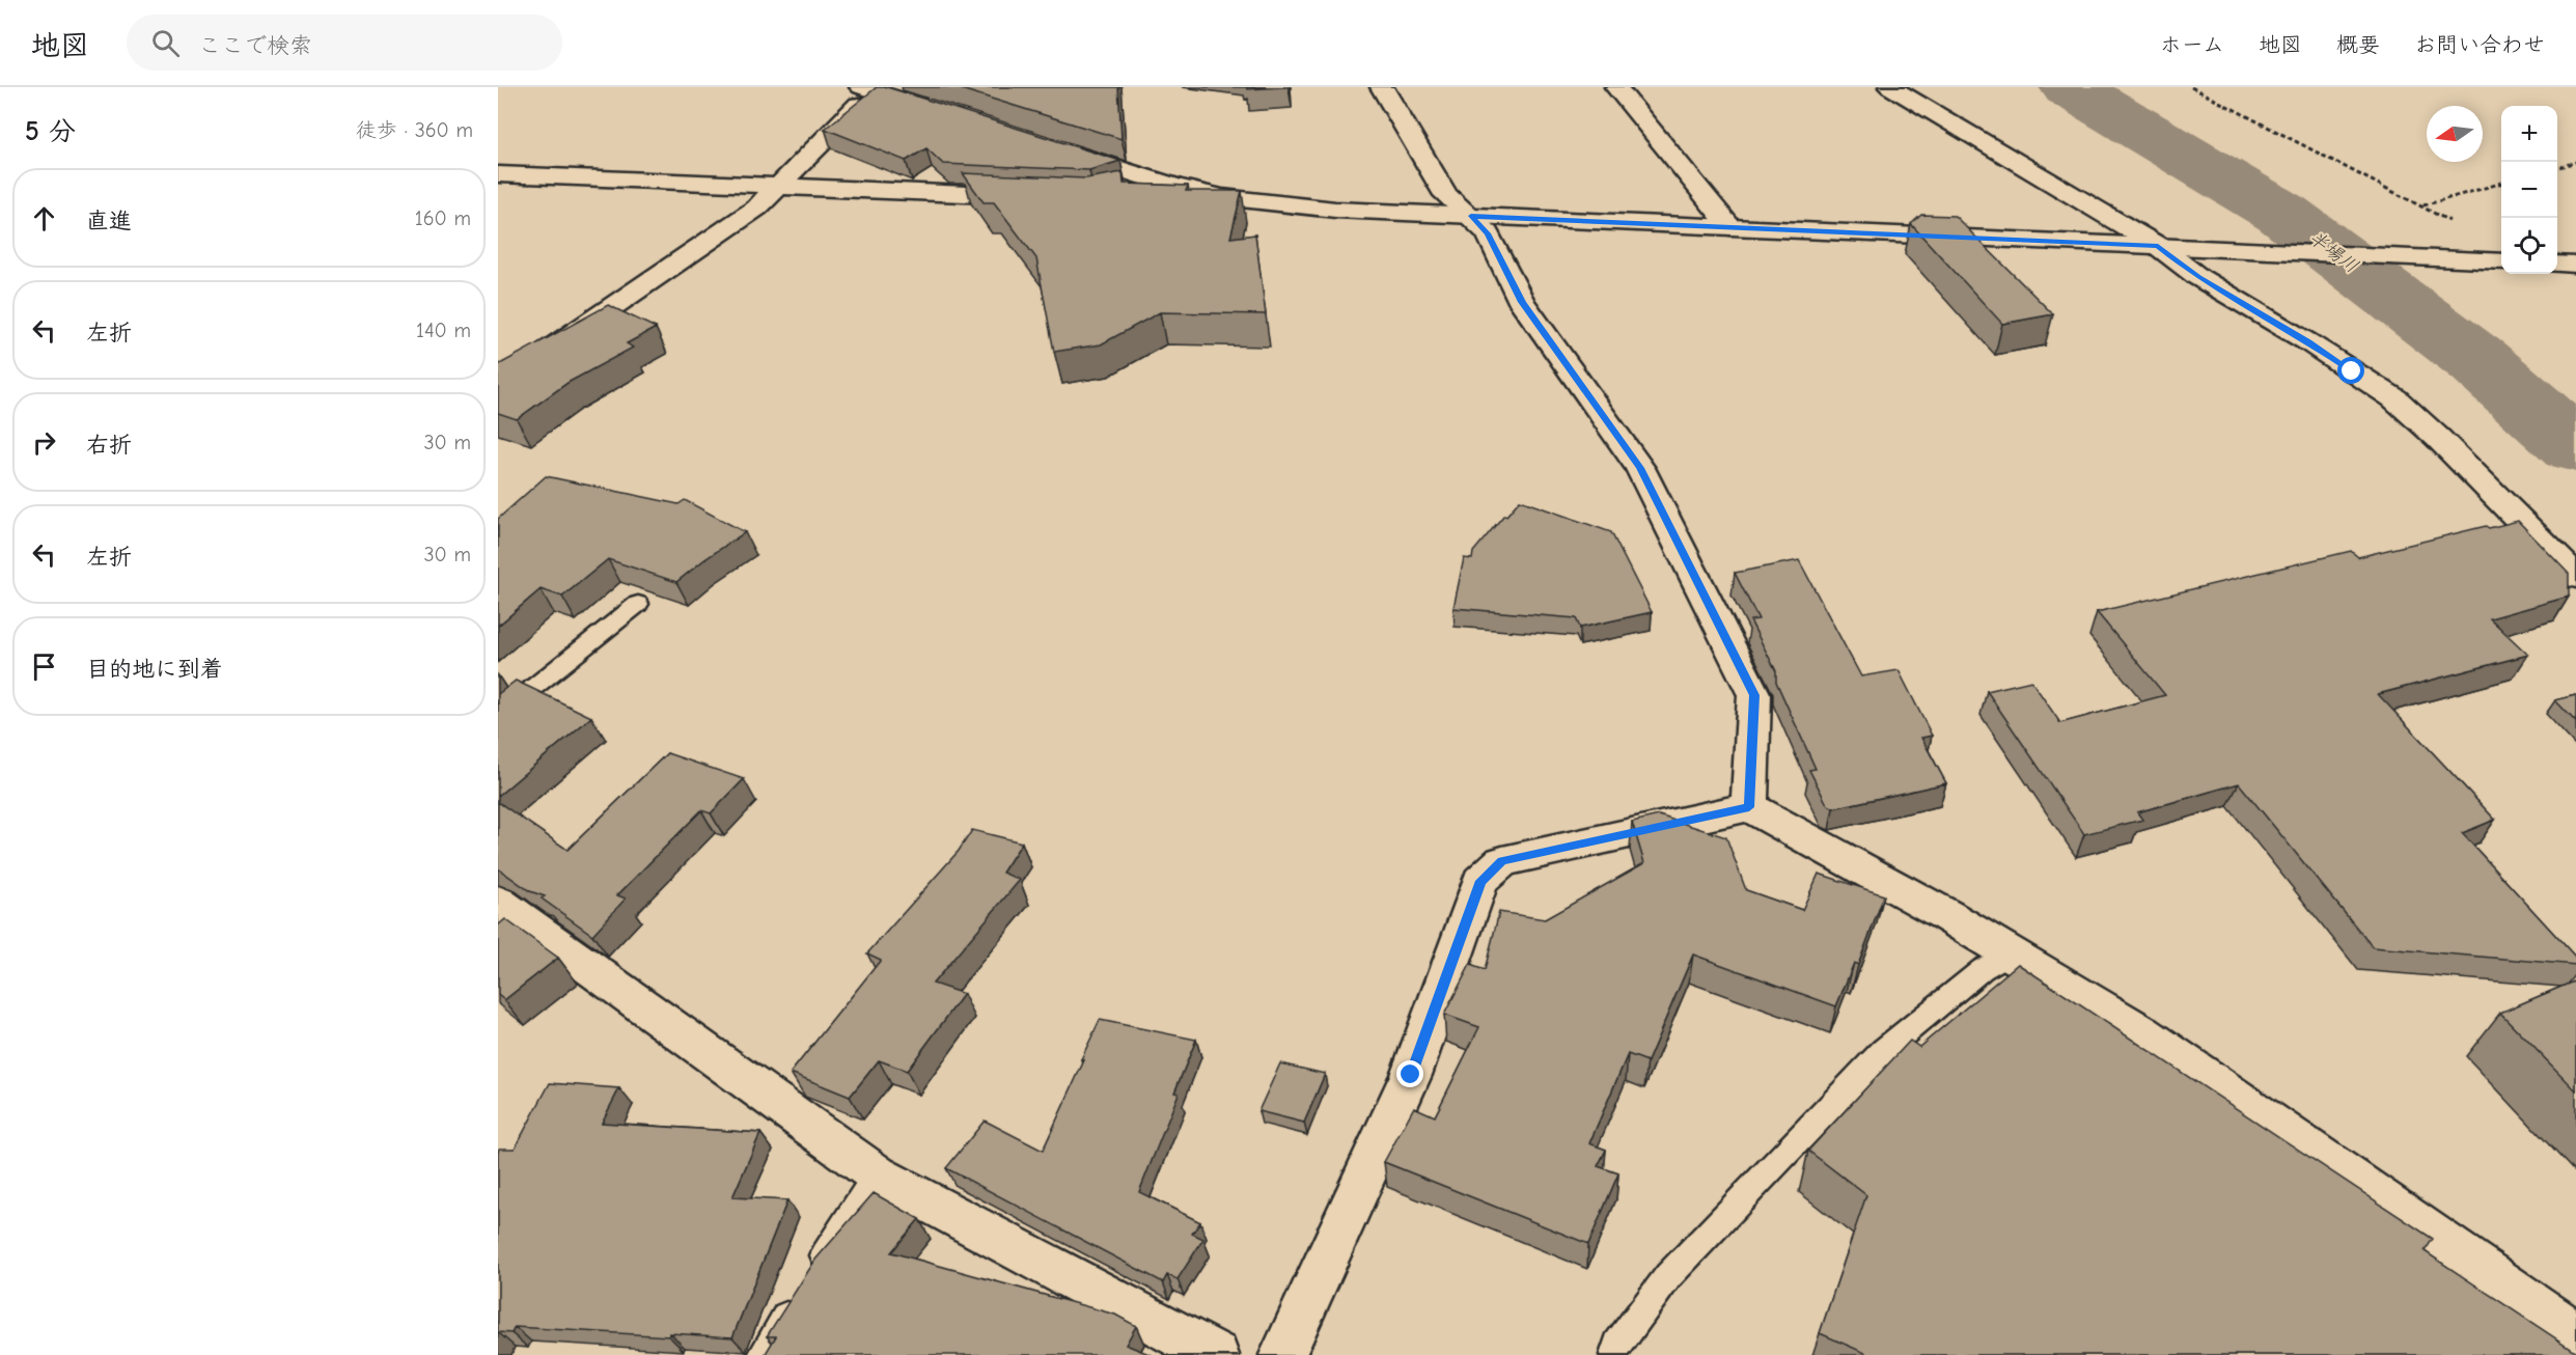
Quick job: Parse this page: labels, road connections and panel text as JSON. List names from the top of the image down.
{
  "water": ["半場川"],
  "north": "left",
  "page": {
    "header": "地図",
    "search": "ここで検索",
    "nav": [
      "ホーム",
      "地図",
      "概要",
      "お問い合わせ"
    ],
    "heading": ["5 分", "徒歩 · 360 m"],
    "map_buttons": ["+", "−"],
    "list": [
      ["直進", "160 m"],
      ["左折", "140 m"],
      ["右折", "30 m"],
      ["左折", "30 m"],
      "目的地に到着"
    ]
  }
}
